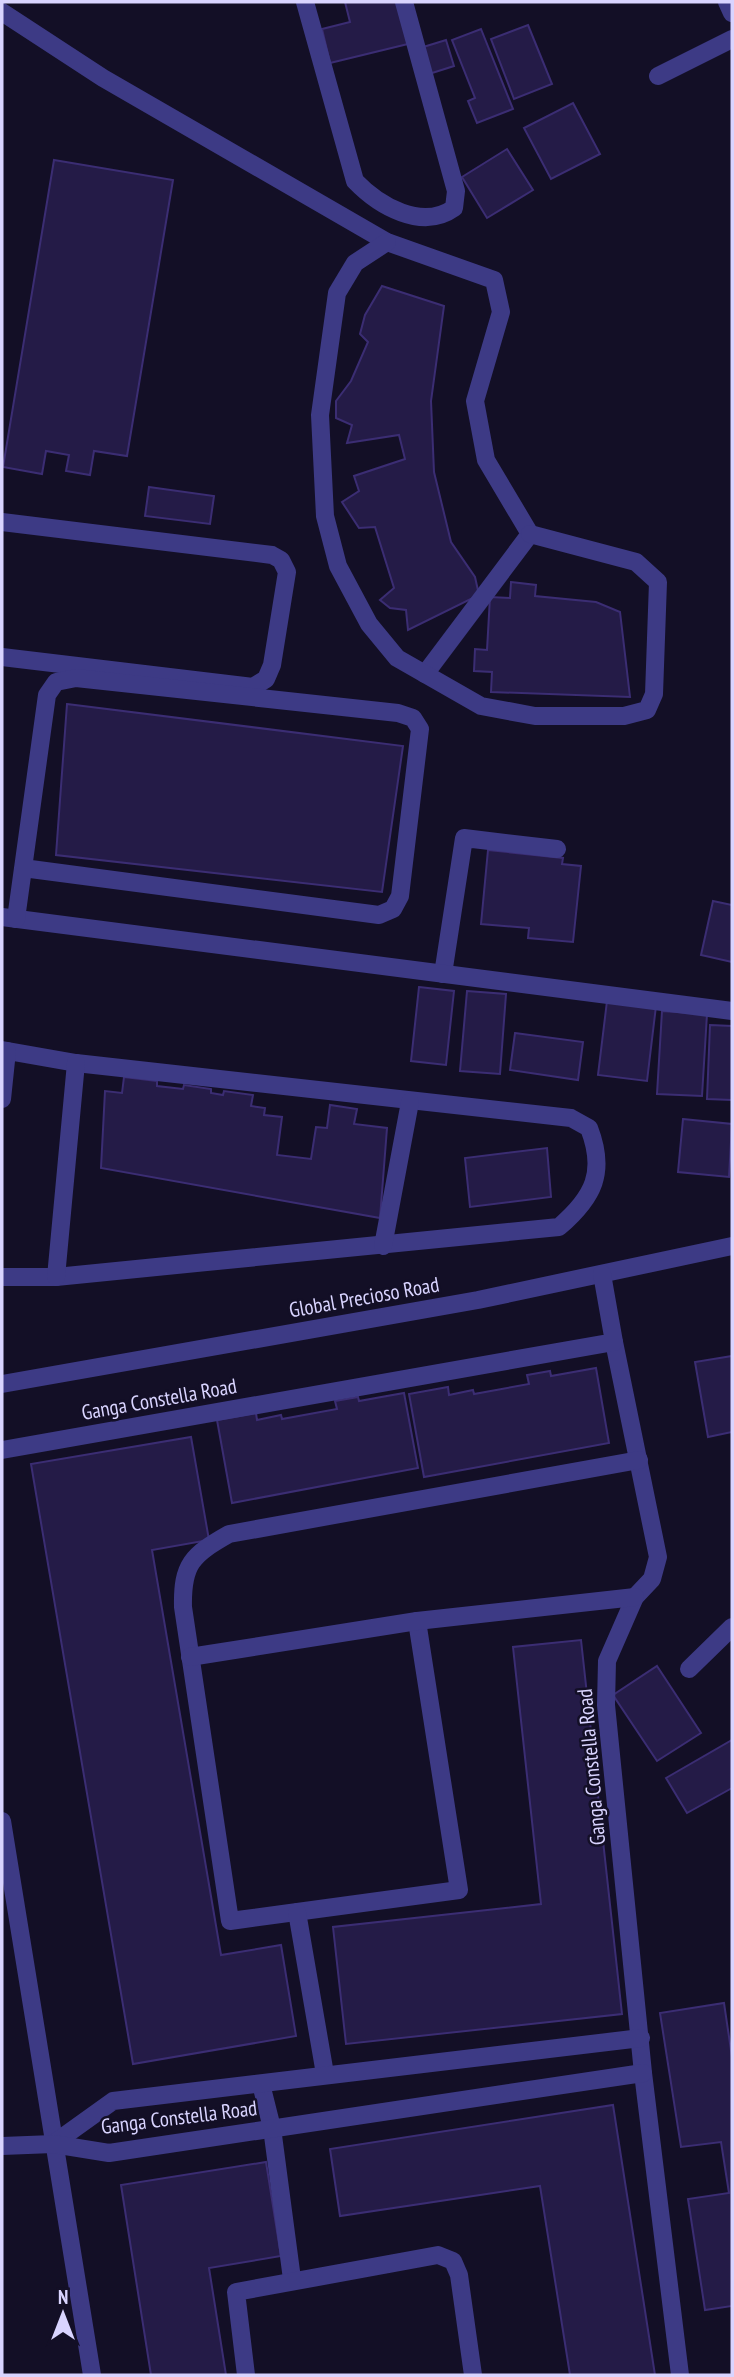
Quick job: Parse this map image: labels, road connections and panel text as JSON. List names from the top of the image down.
{
  "streets": {
    "street": ["Global Precioso Road", "Ganga Constella Road"]
  },
  "crossings": [
    ["Global Precioso Road", "Ganga Constella Road"]
  ],
  "north": "top"
}
